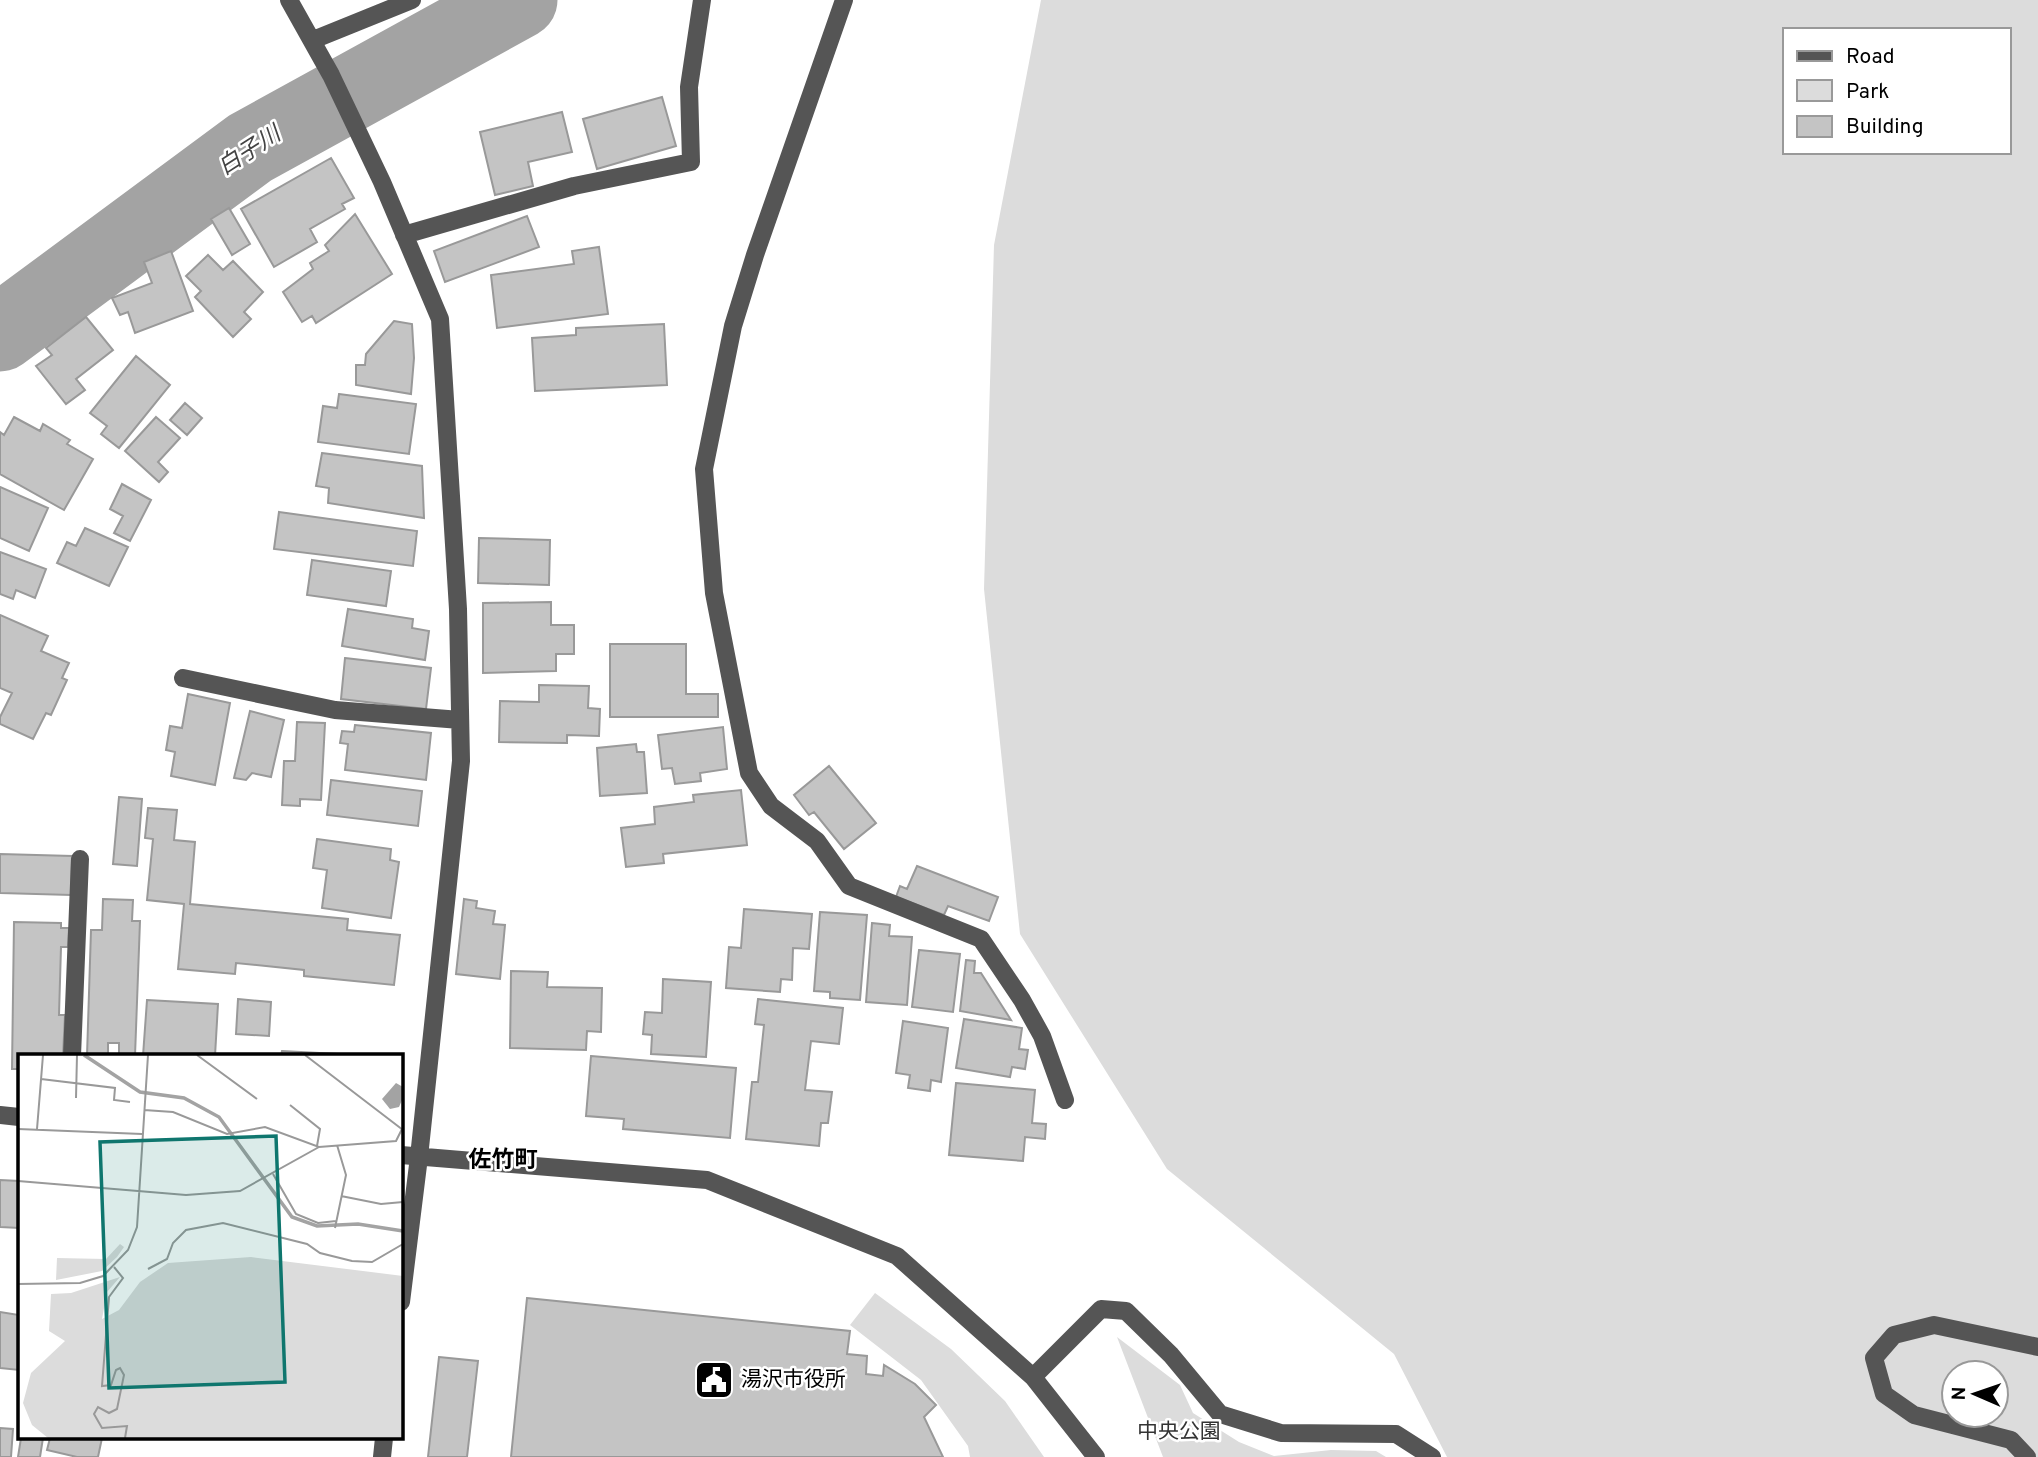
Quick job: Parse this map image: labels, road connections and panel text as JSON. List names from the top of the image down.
{
  "districts": ["佐竹町"],
  "water": ["白子川"],
  "parks": ["中央公園"],
  "places": {
    "public building": ["湯沢市役所"]
  },
  "legend": ["Road", "Park", "Building"],
  "north": "left"
}
